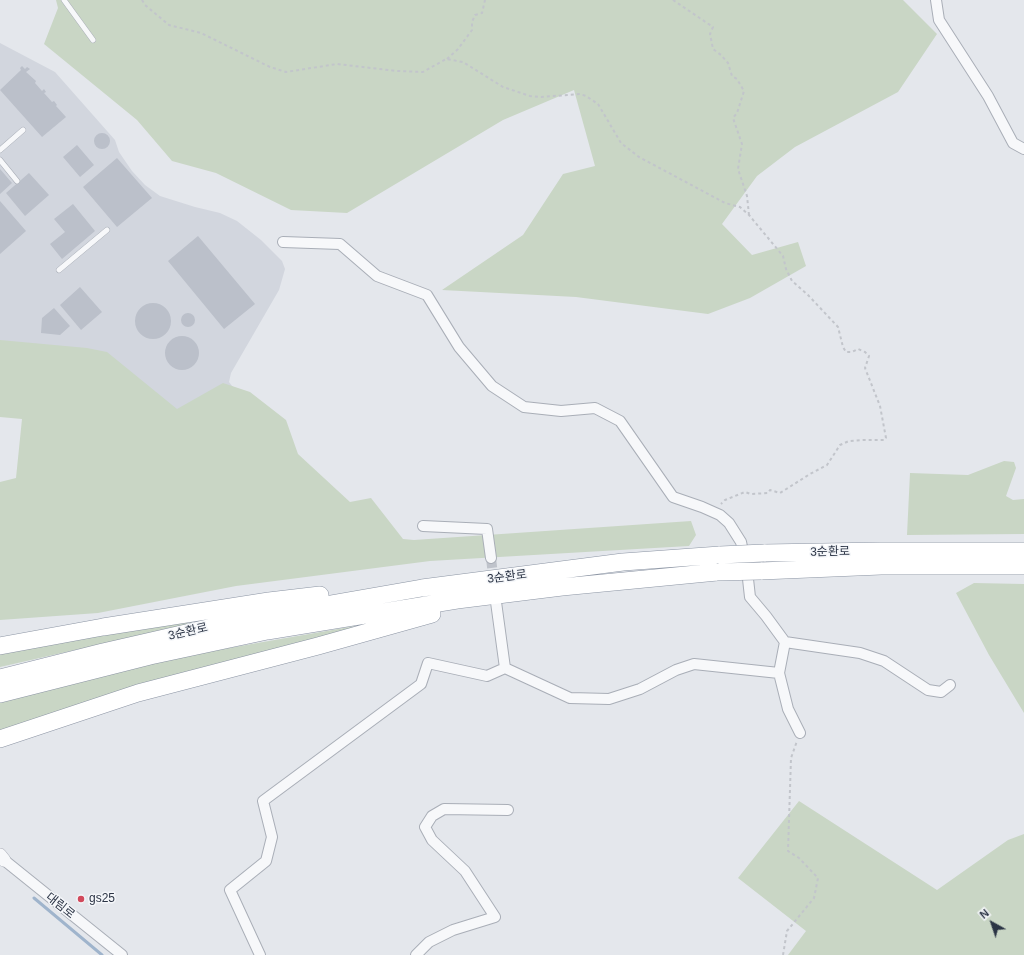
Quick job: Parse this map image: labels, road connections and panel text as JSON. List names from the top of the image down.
{
  "streets": {
    "highway": ["3순환로"],
    "street": ["대림로"]
  },
  "places": ["gs25"],
  "north": "top left"
}
